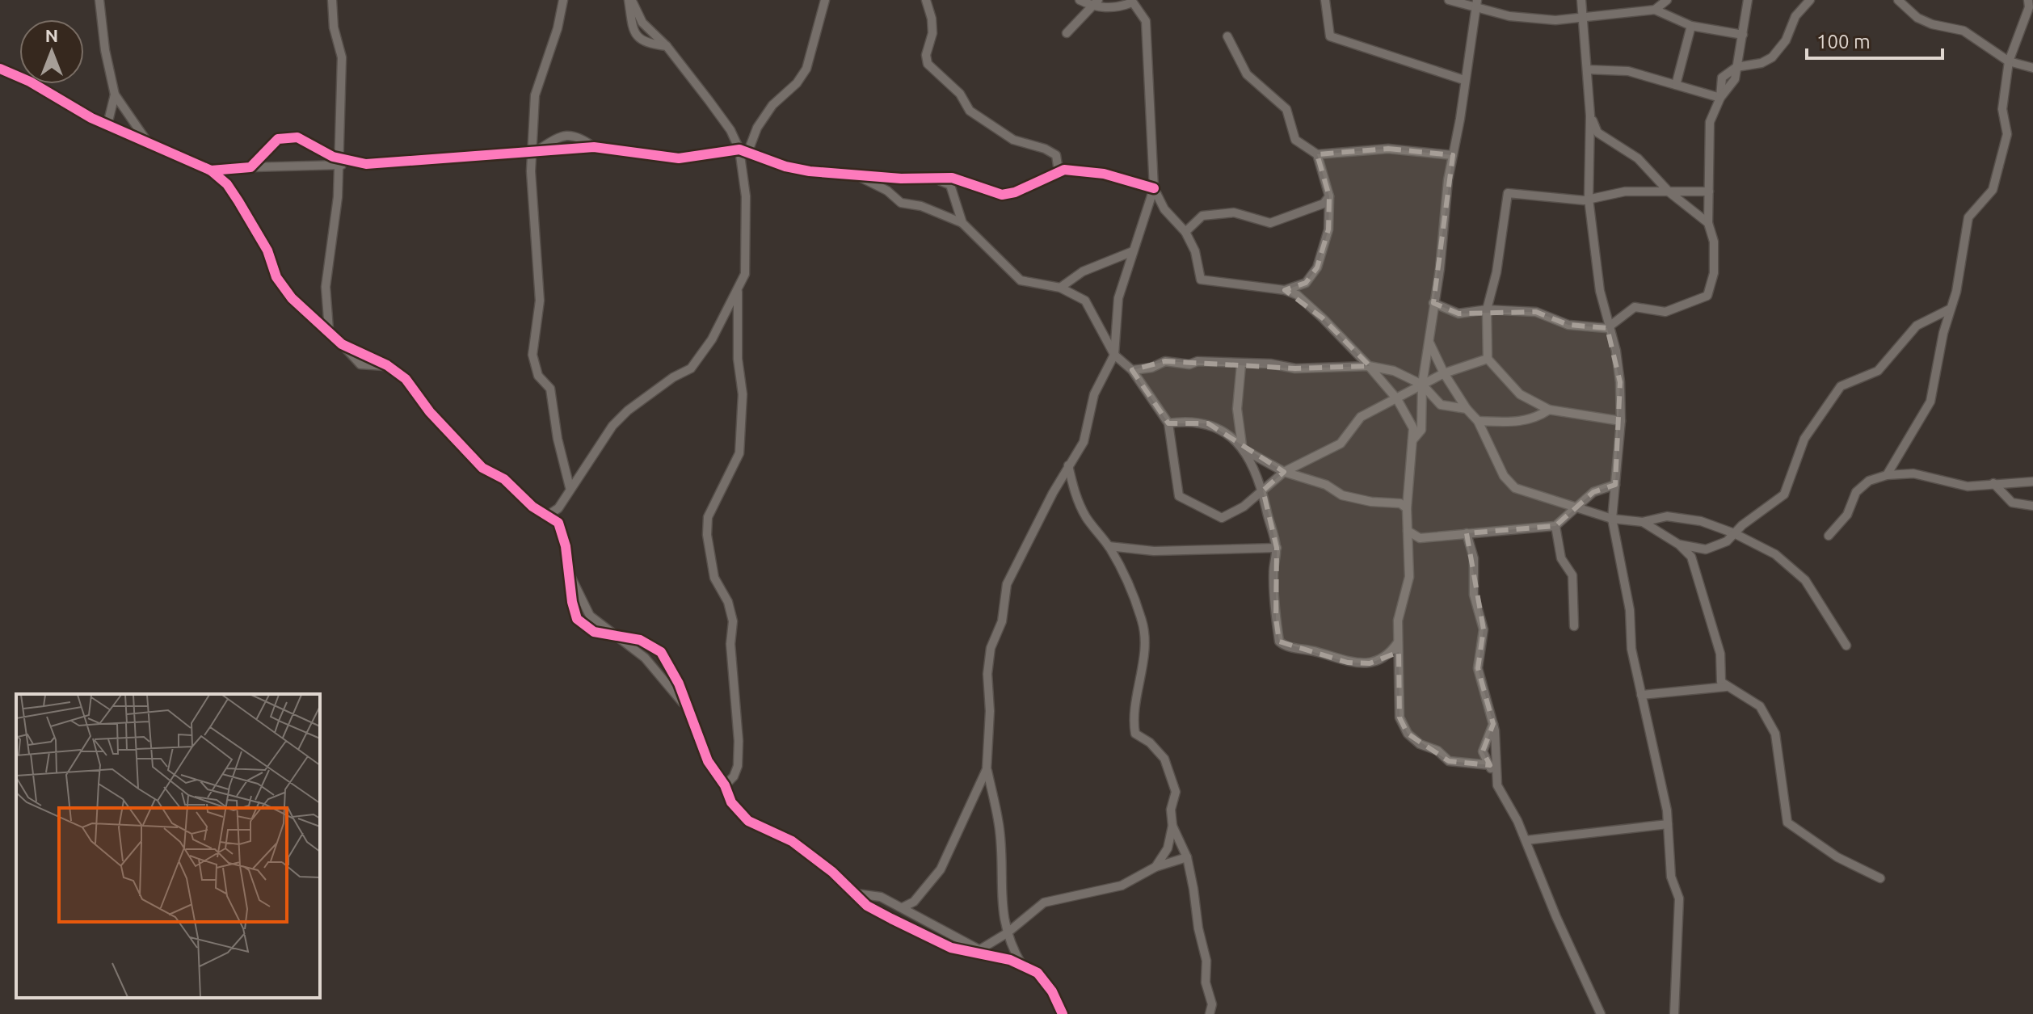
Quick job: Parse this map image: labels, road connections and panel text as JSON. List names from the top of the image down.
{
  "scale_bar": "100 m",
  "north": "top"
}
